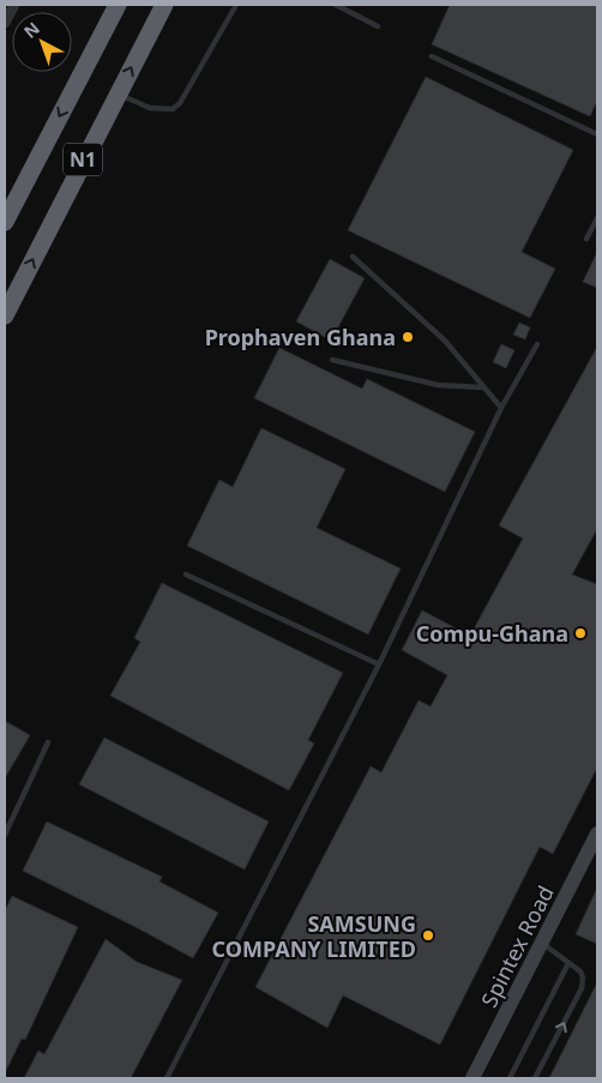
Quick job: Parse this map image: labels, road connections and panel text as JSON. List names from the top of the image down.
{
  "streets": {
    "highway": ["N1"],
    "main road": ["Spintex Road"]
  },
  "places": ["Prophaven Ghana", "Compu-Ghana", "SAMSUNG COMPANY LIMITED"],
  "north": "top left"
}
